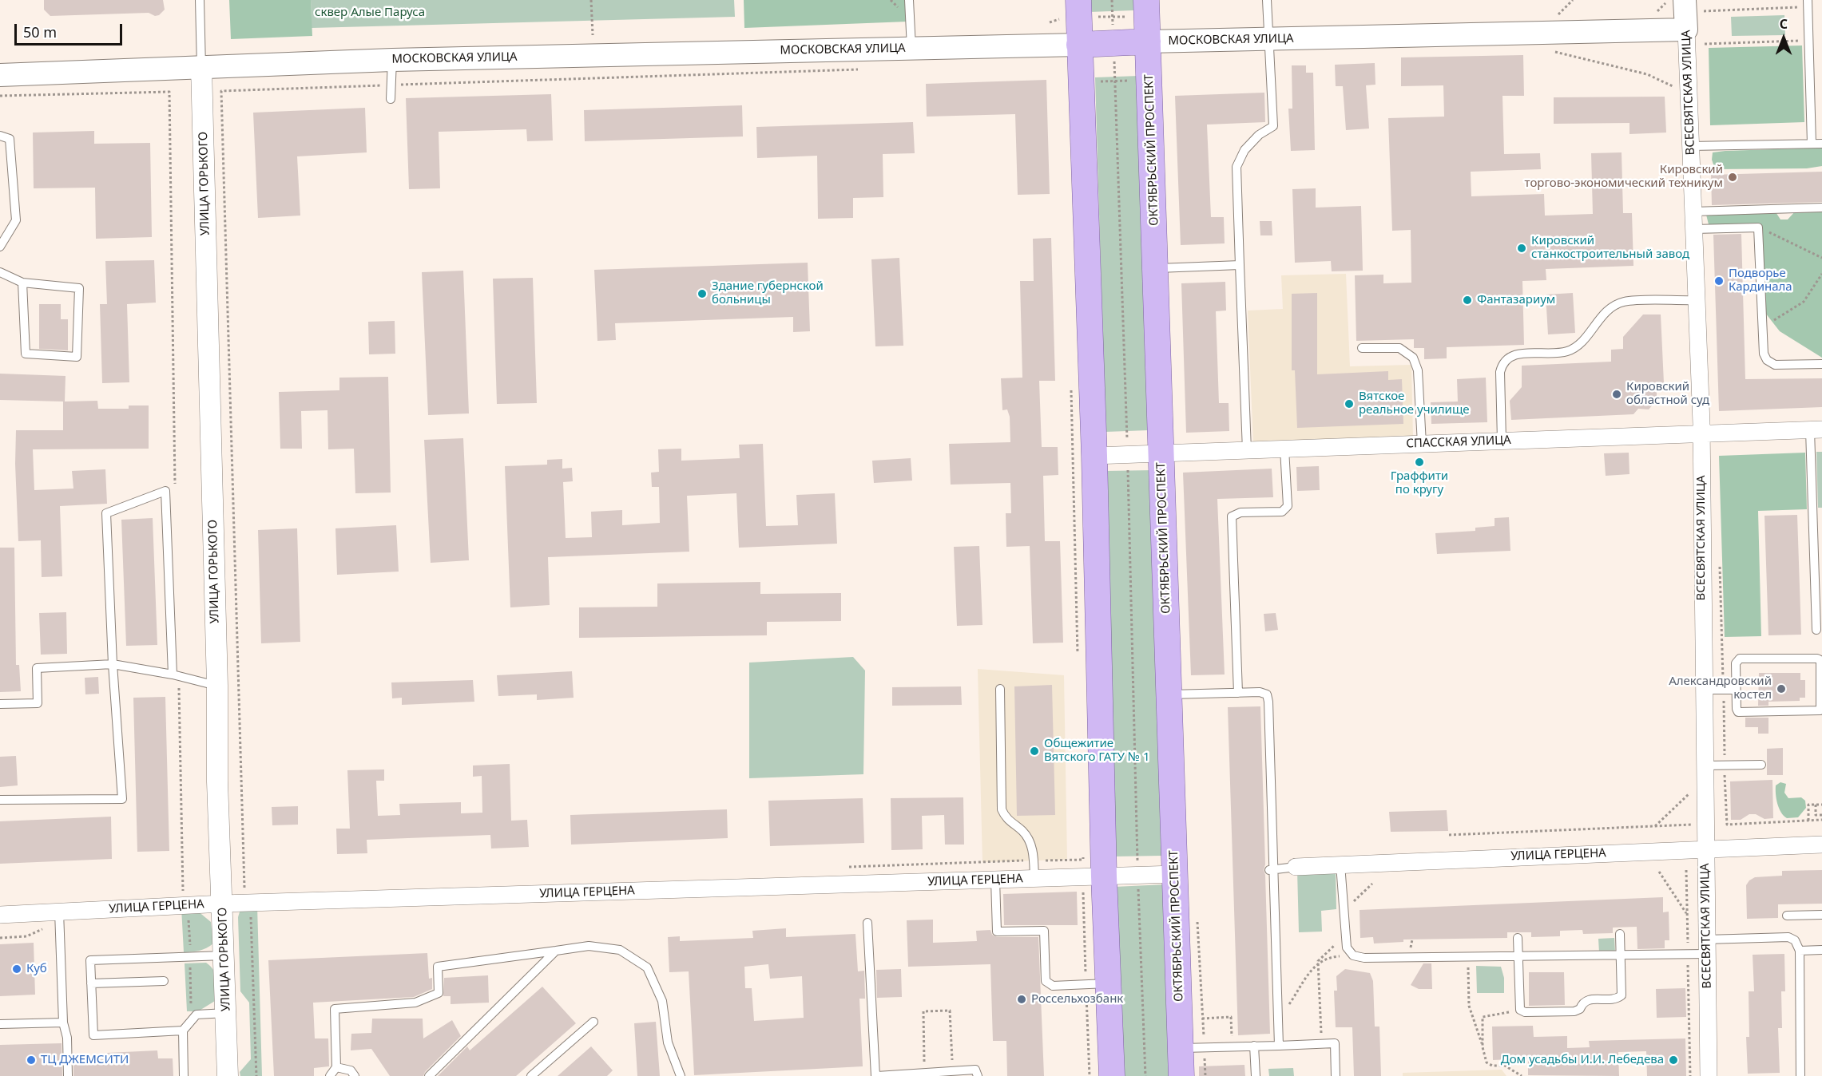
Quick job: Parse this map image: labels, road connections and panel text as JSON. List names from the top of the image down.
{
  "streets": {
    "main road": ["МОСКОВСКАЯ УЛИЦА", "ВСЕСВЯТСКАЯ УЛИЦА", "ОКТЯБРЬСКИЙ ПРОСПЕКТ"],
    "street": ["УЛИЦА ГОРЬКОГО", "СПАССКАЯ УЛИЦА", "УЛИЦА ГЕРЦЕНА"]
  },
  "crossings": [
    ["МОСКОВСКАЯ УЛИЦА", "ВСЕСВЯТСКАЯ УЛИЦА"],
    ["МОСКОВСКАЯ УЛИЦА", "ОКТЯБРЬСКИЙ ПРОСПЕКТ"],
    ["МОСКОВСКАЯ УЛИЦА", "УЛИЦА ГОРЬКОГО"],
    ["ВСЕСВЯТСКАЯ УЛИЦА", "СПАССКАЯ УЛИЦА"],
    ["ВСЕСВЯТСКАЯ УЛИЦА", "УЛИЦА ГЕРЦЕНА"],
    ["ОКТЯБРЬСКИЙ ПРОСПЕКТ", "СПАССКАЯ УЛИЦА"],
    ["ОКТЯБРЬСКИЙ ПРОСПЕКТ", "УЛИЦА ГЕРЦЕНА"],
    ["УЛИЦА ГОРЬКОГО", "УЛИЦА ГЕРЦЕНА"]
  ],
  "parks": ["сквер Алые Паруса"],
  "places": [
    "Кировский торгово-экономический техникум",
    "Кировский станкостроительный завод",
    "Подворье Кардинала",
    "Здание губернской больницы",
    "Фантазариум",
    "Кировский областной суд",
    "Вятское реальное училище",
    "Граффити по кругу",
    "Александровский костел",
    "Общежитие Вятского ГАТУ № 1",
    "Куб",
    "Россельхозбанк",
    "ТЦ ДЖЕМСИТИ",
    "Дом усадьбы И.И. Лебедева"
  ],
  "scale_bar": "50 m",
  "north": "top"
}
